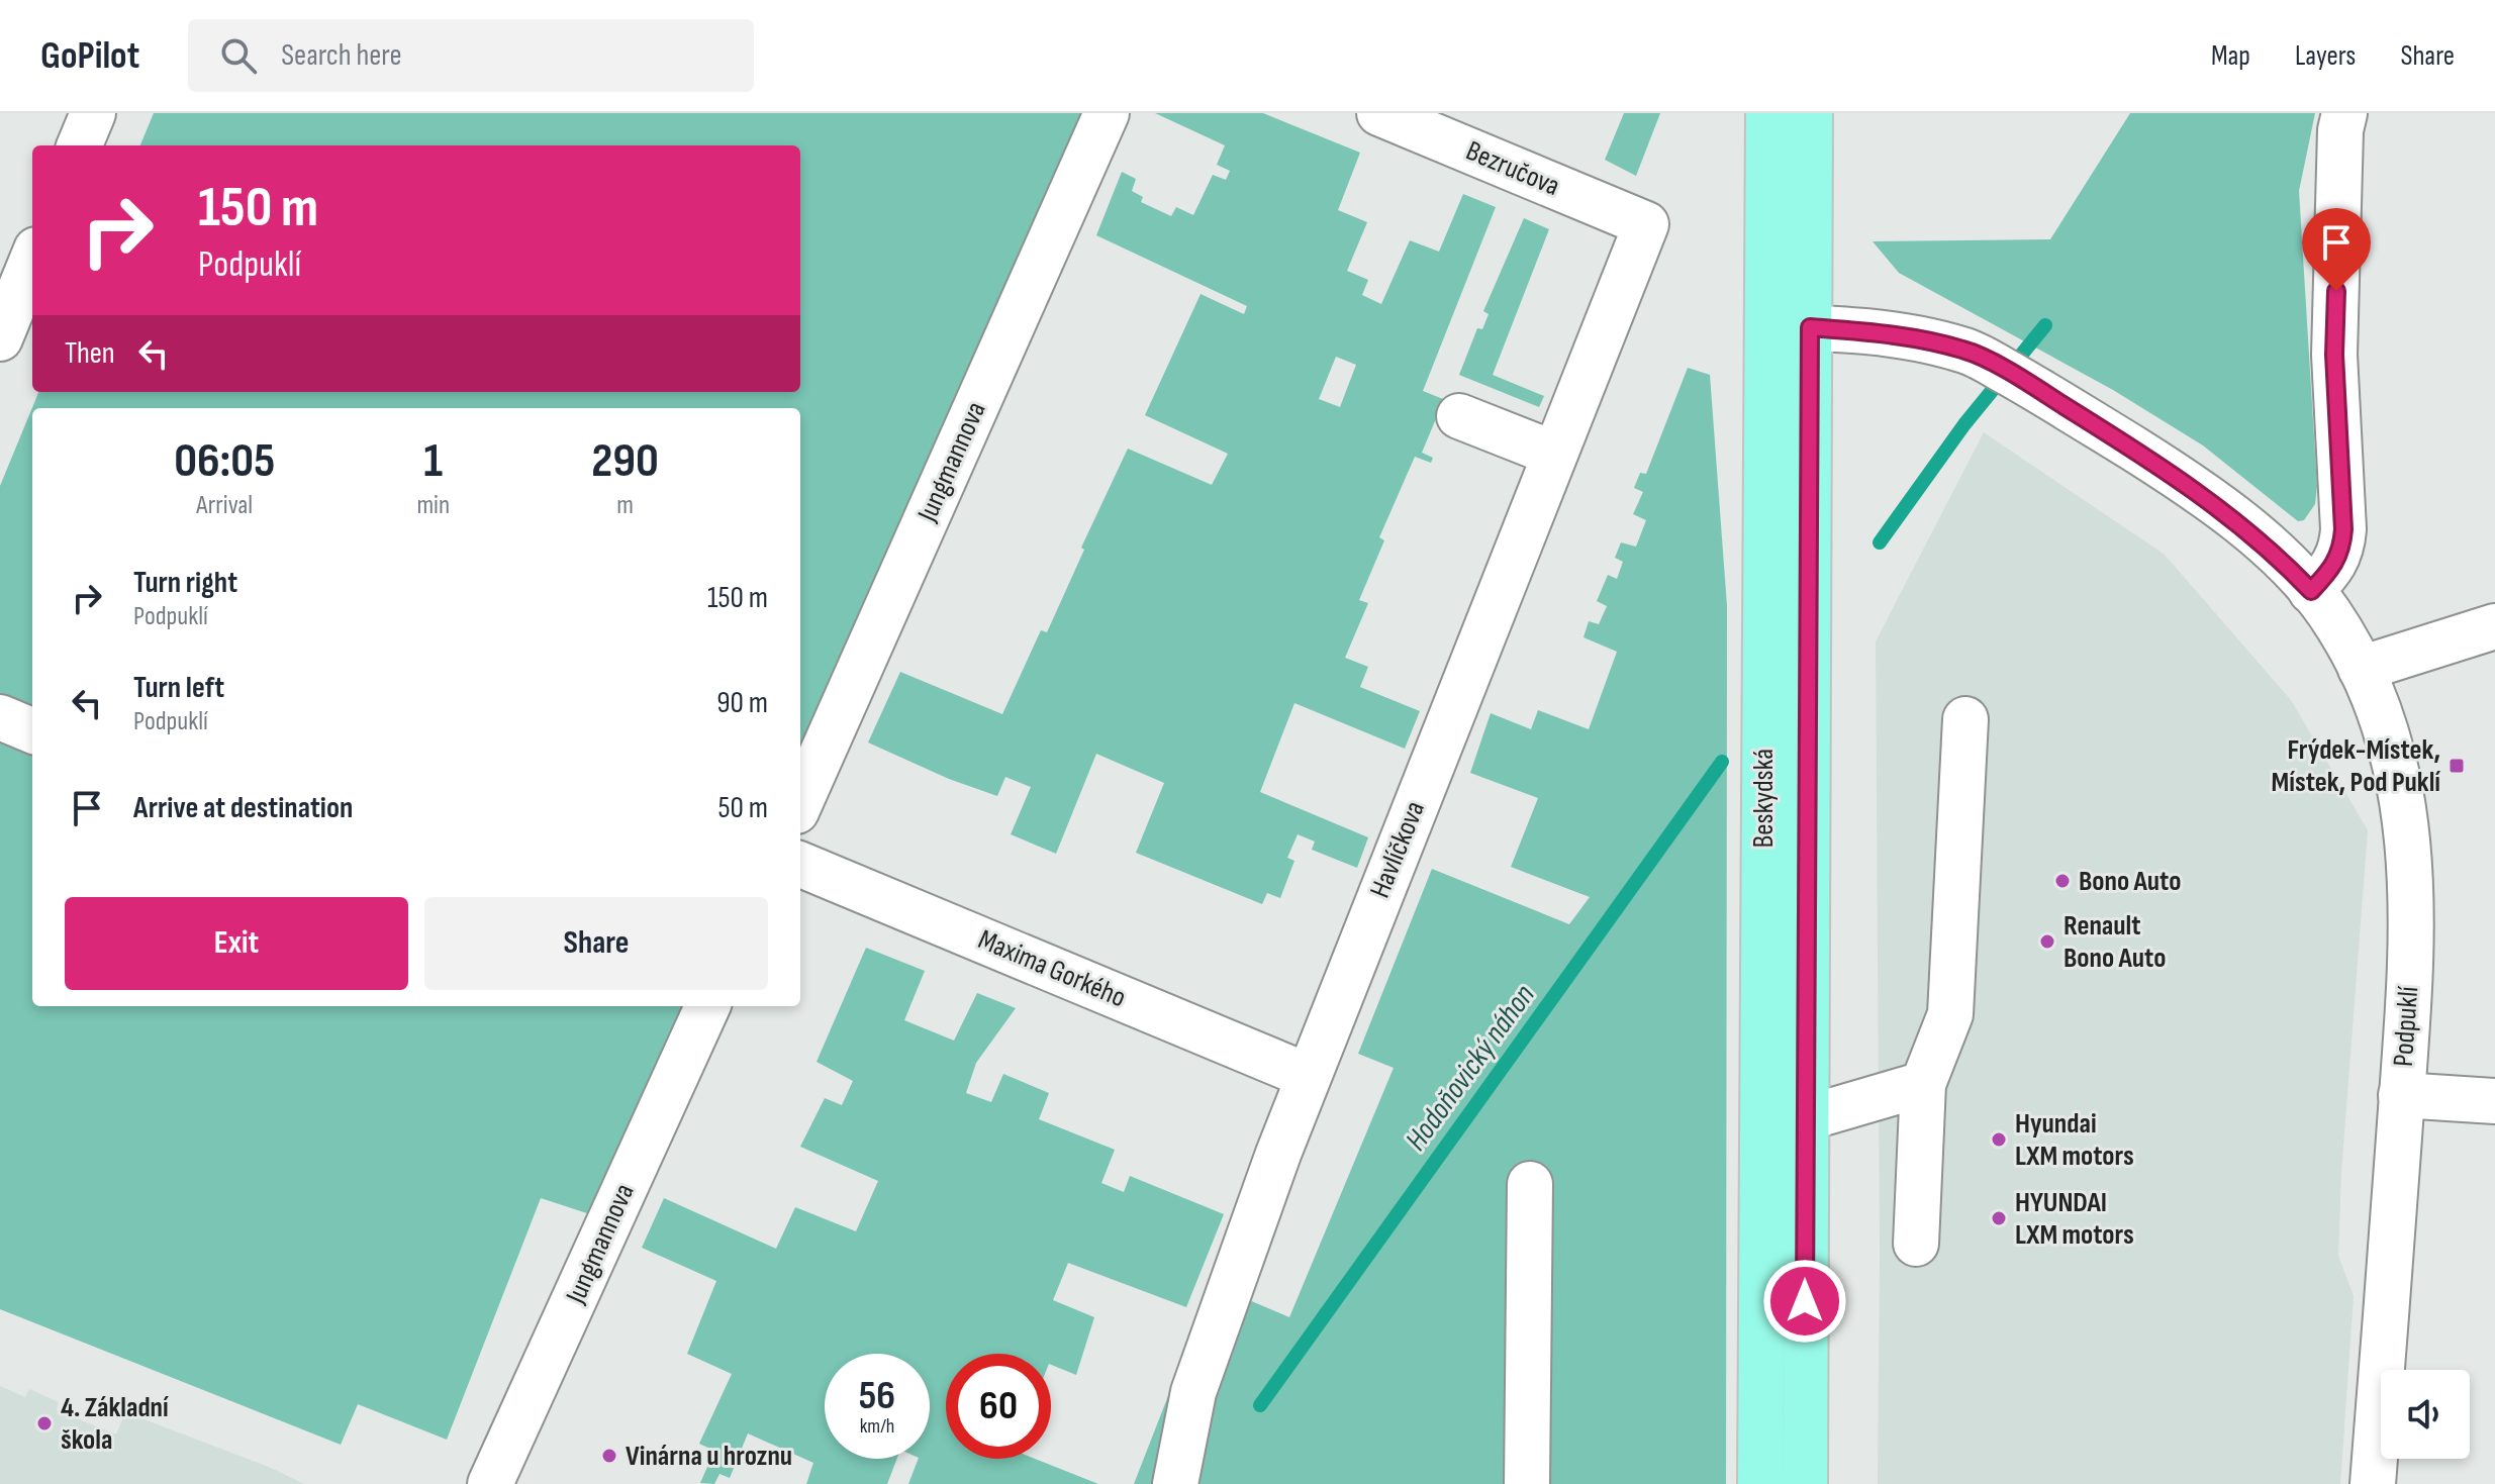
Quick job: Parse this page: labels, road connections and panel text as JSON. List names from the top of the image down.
{
  "streets": {
    "main road": ["Beskydská"],
    "street": [
      "Bezručova",
      "Jungmannova",
      "Havlíčkova",
      "Maxima Gorkého",
      "Podpuklí"
    ]
  },
  "crossings": [
    ["Bezručova", "Havlíčkova"],
    ["Beskydská", "Podpuklí"],
    ["Havlíčkova", "Maxima Gorkého"]
  ],
  "water": ["Hodoňovický náhon"],
  "places": {
    "transit": ["Frýdek-Místek, Místek, Pod Puklí"],
    "other": [
      "Bono Auto",
      "Renault Bono Auto",
      "Hyundai LXM motors",
      "HYUNDAI LXM motors",
      "4. Základní škola",
      "Vinárna u hroznu"
    ]
  },
  "page": {
    "header": "GoPilot",
    "search": "Search here",
    "nav": ["Map", "Layers", "Share"],
    "turn": ["150 m", "Podpuklí"],
    "then": "Then",
    "eta": [
      "06:05",
      "Arrival",
      "1",
      "min",
      "290",
      "m"
    ],
    "list": [
      {
        "name": "Turn right",
        "note": "Podpuklí",
        "value": "150 m"
      },
      {
        "name": "Turn left",
        "note": "Podpuklí",
        "value": "90 m"
      },
      {
        "name": "Arrive at destination",
        "value": "50 m"
      }
    ],
    "buttons": ["Exit", "Share"],
    "speed": "56 km/h",
    "limit": "60"
  }
}
